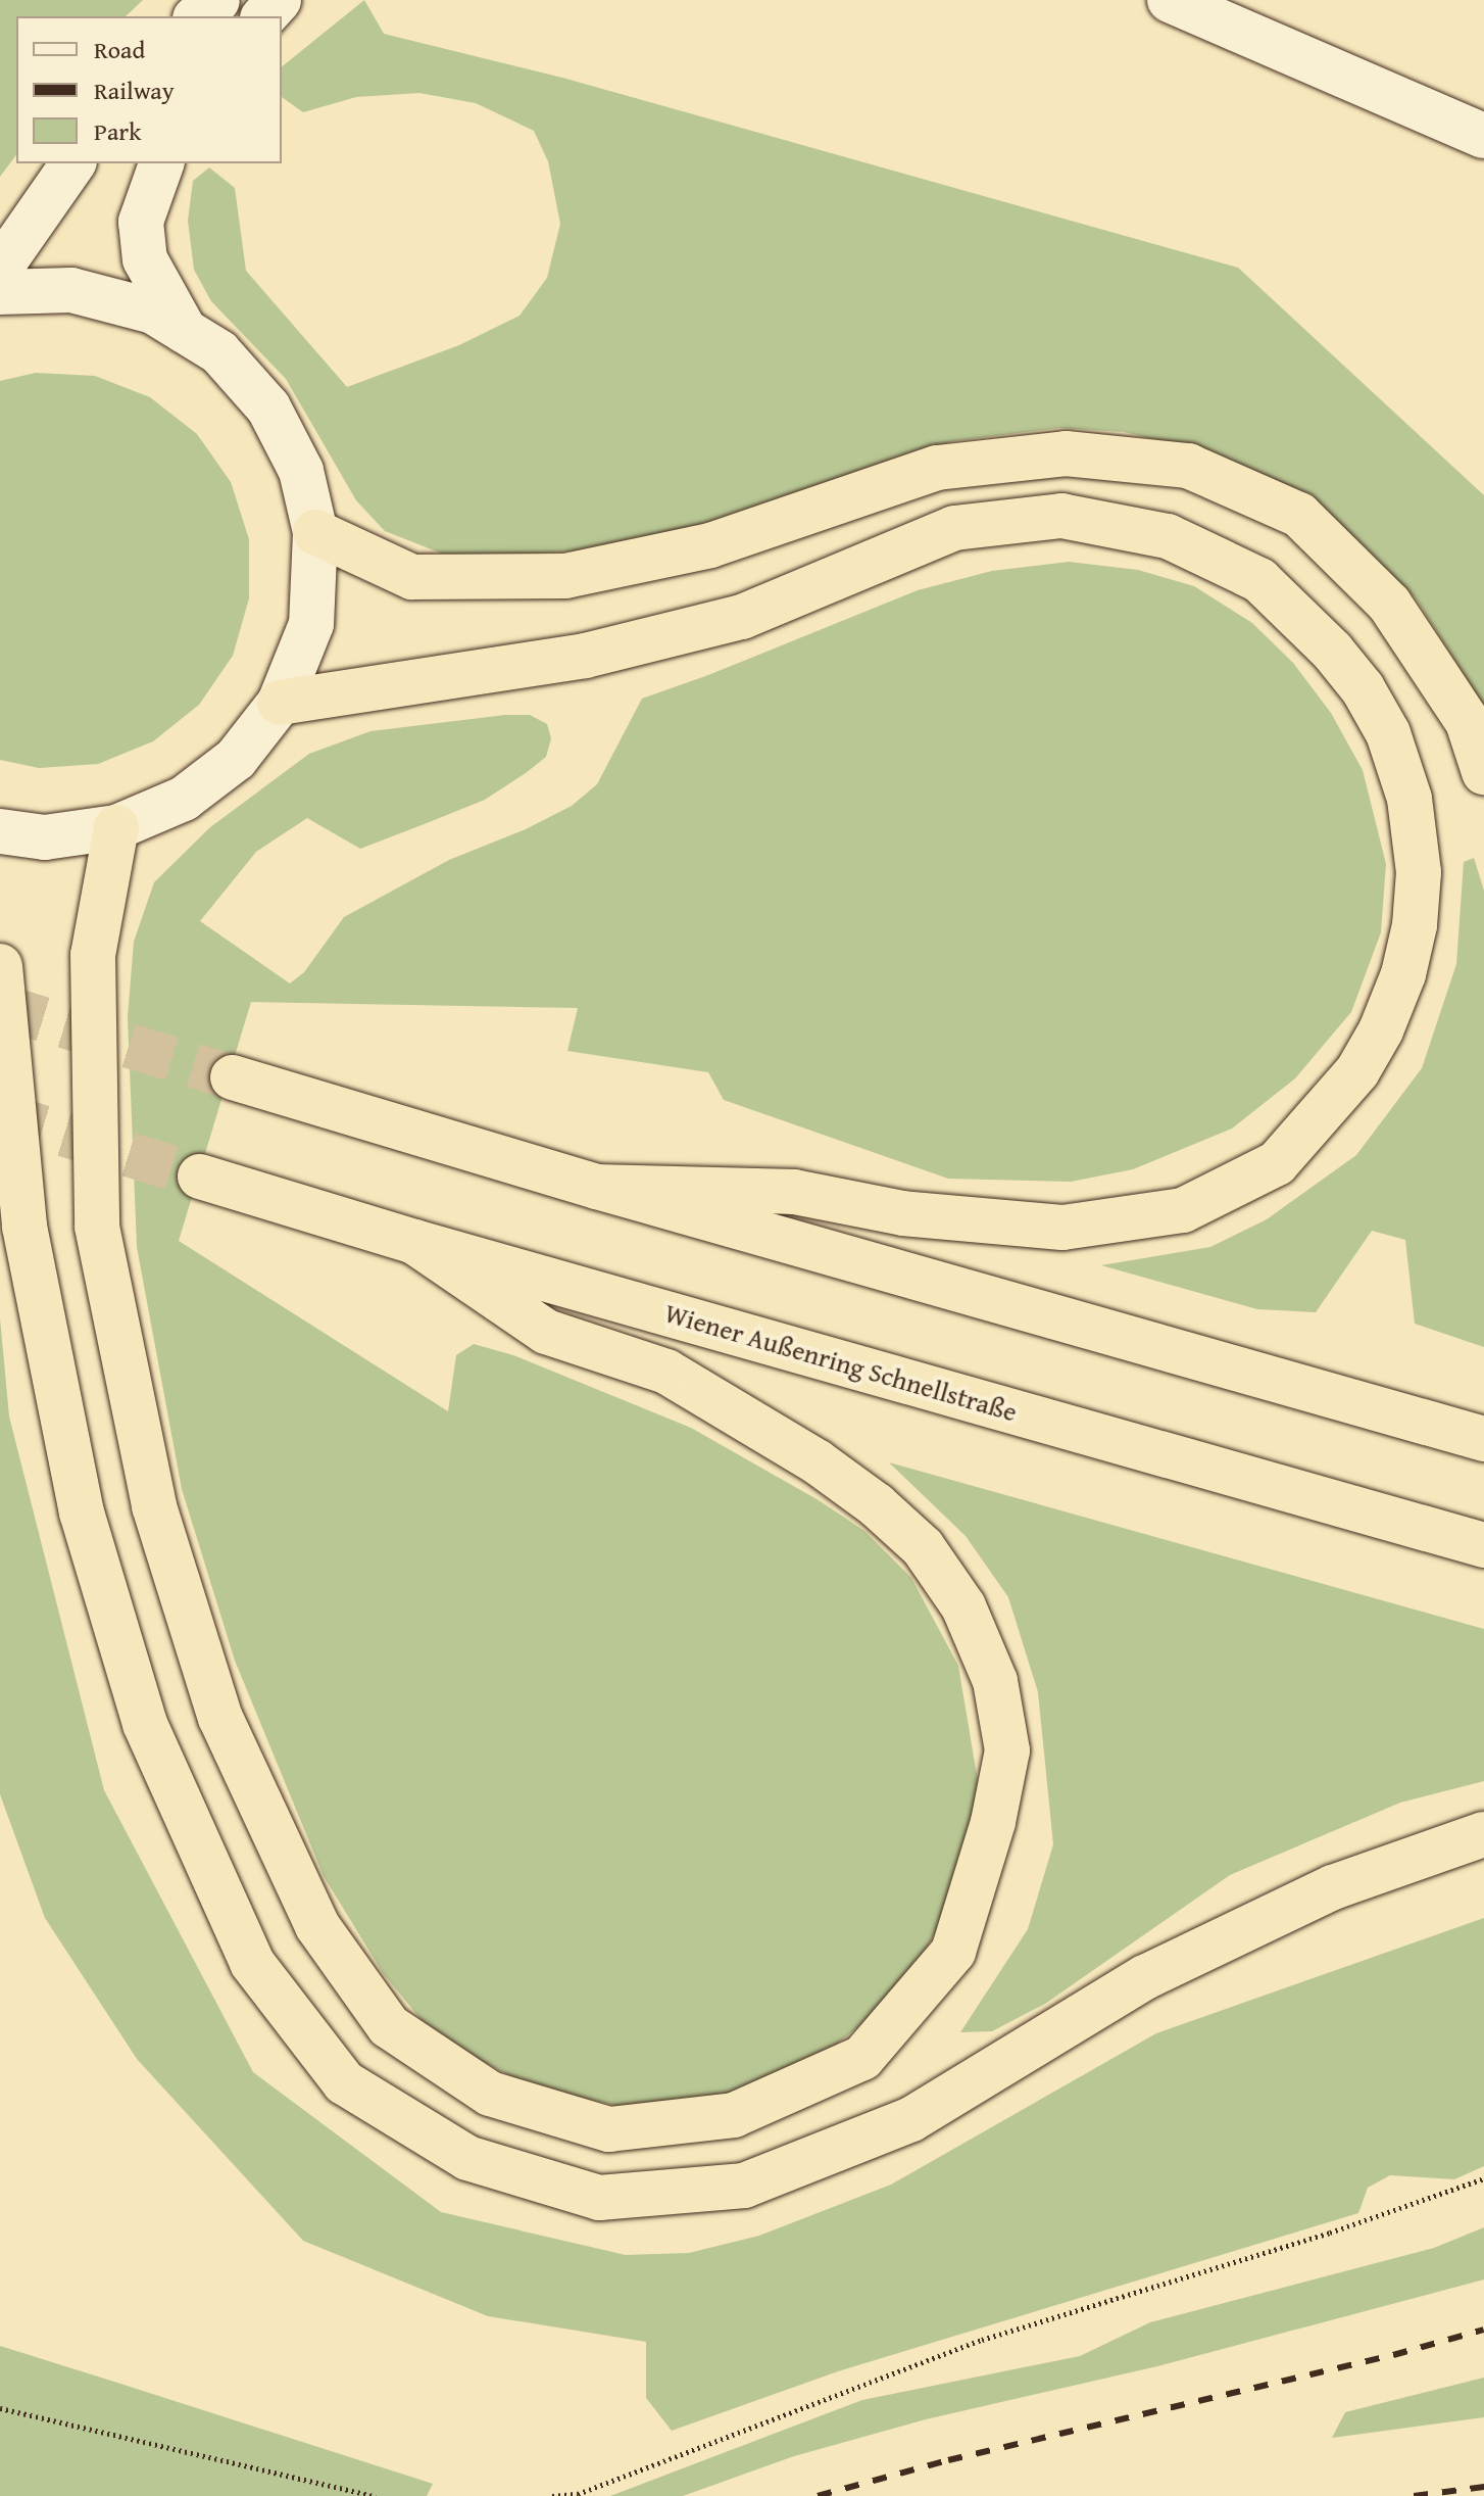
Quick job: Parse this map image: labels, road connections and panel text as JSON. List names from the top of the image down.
{
  "streets": {
    "highway": ["Wiener Außenring Schnellstraße"]
  },
  "legend": ["Road", "Railway", "Park"]
}
